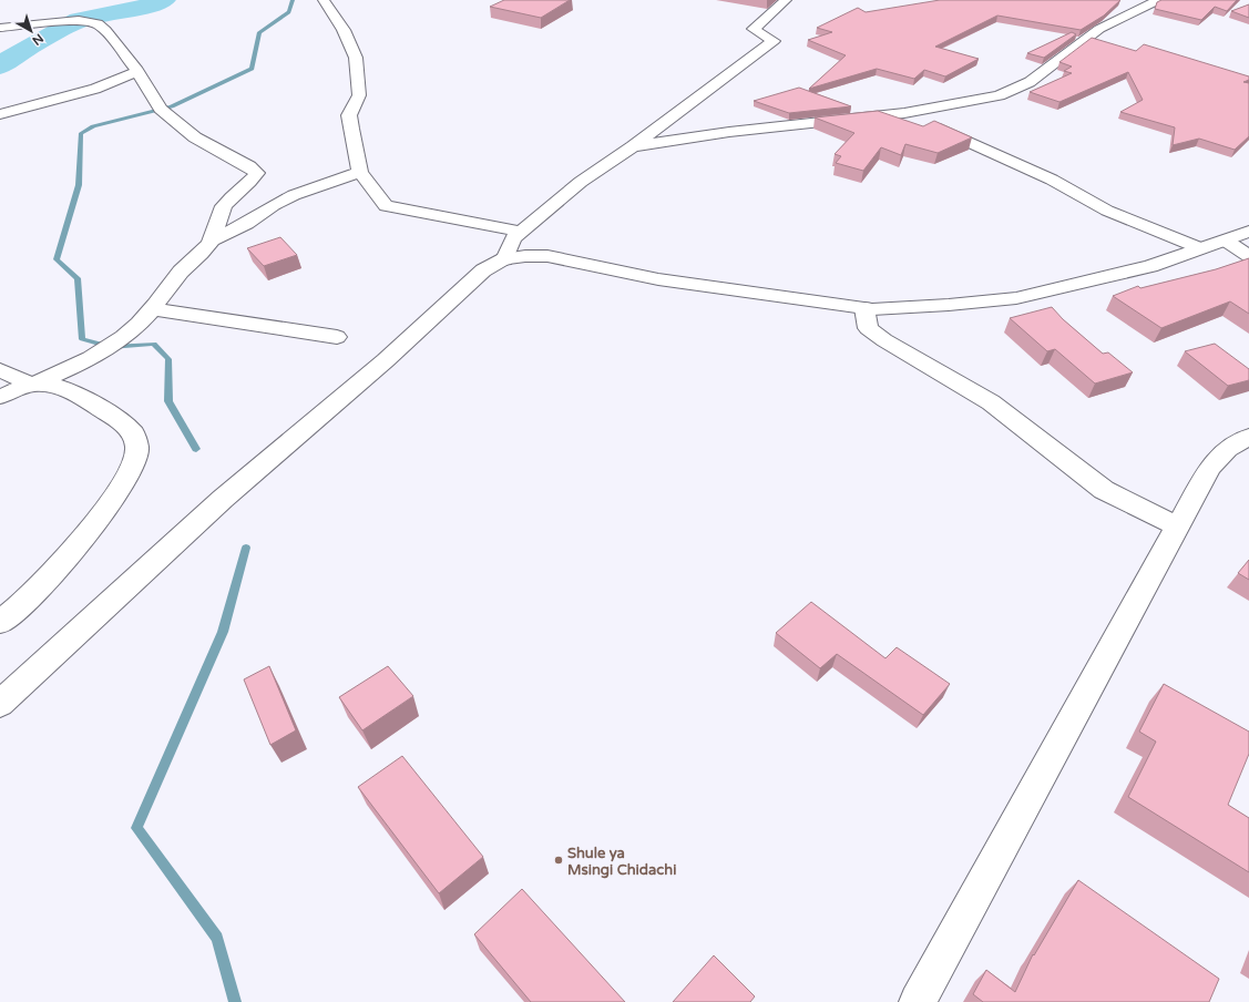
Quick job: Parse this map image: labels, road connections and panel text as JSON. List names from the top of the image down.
{
  "places": ["Shule ya Msingi Chidachi"],
  "north": "bottom right"
}
